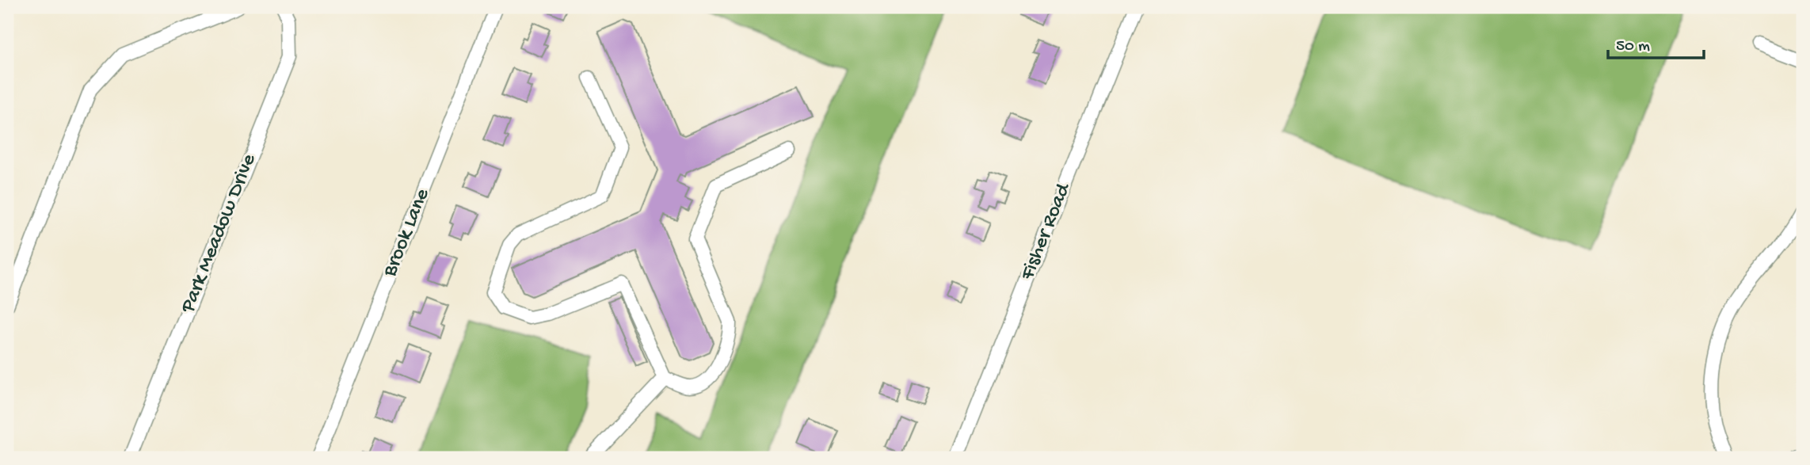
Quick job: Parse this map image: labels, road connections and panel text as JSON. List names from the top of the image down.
{
  "streets": {
    "street": ["Fisher Road", "Brook Lane", "Park Meadow Drive"]
  },
  "scale_bar": "50 m"
}
